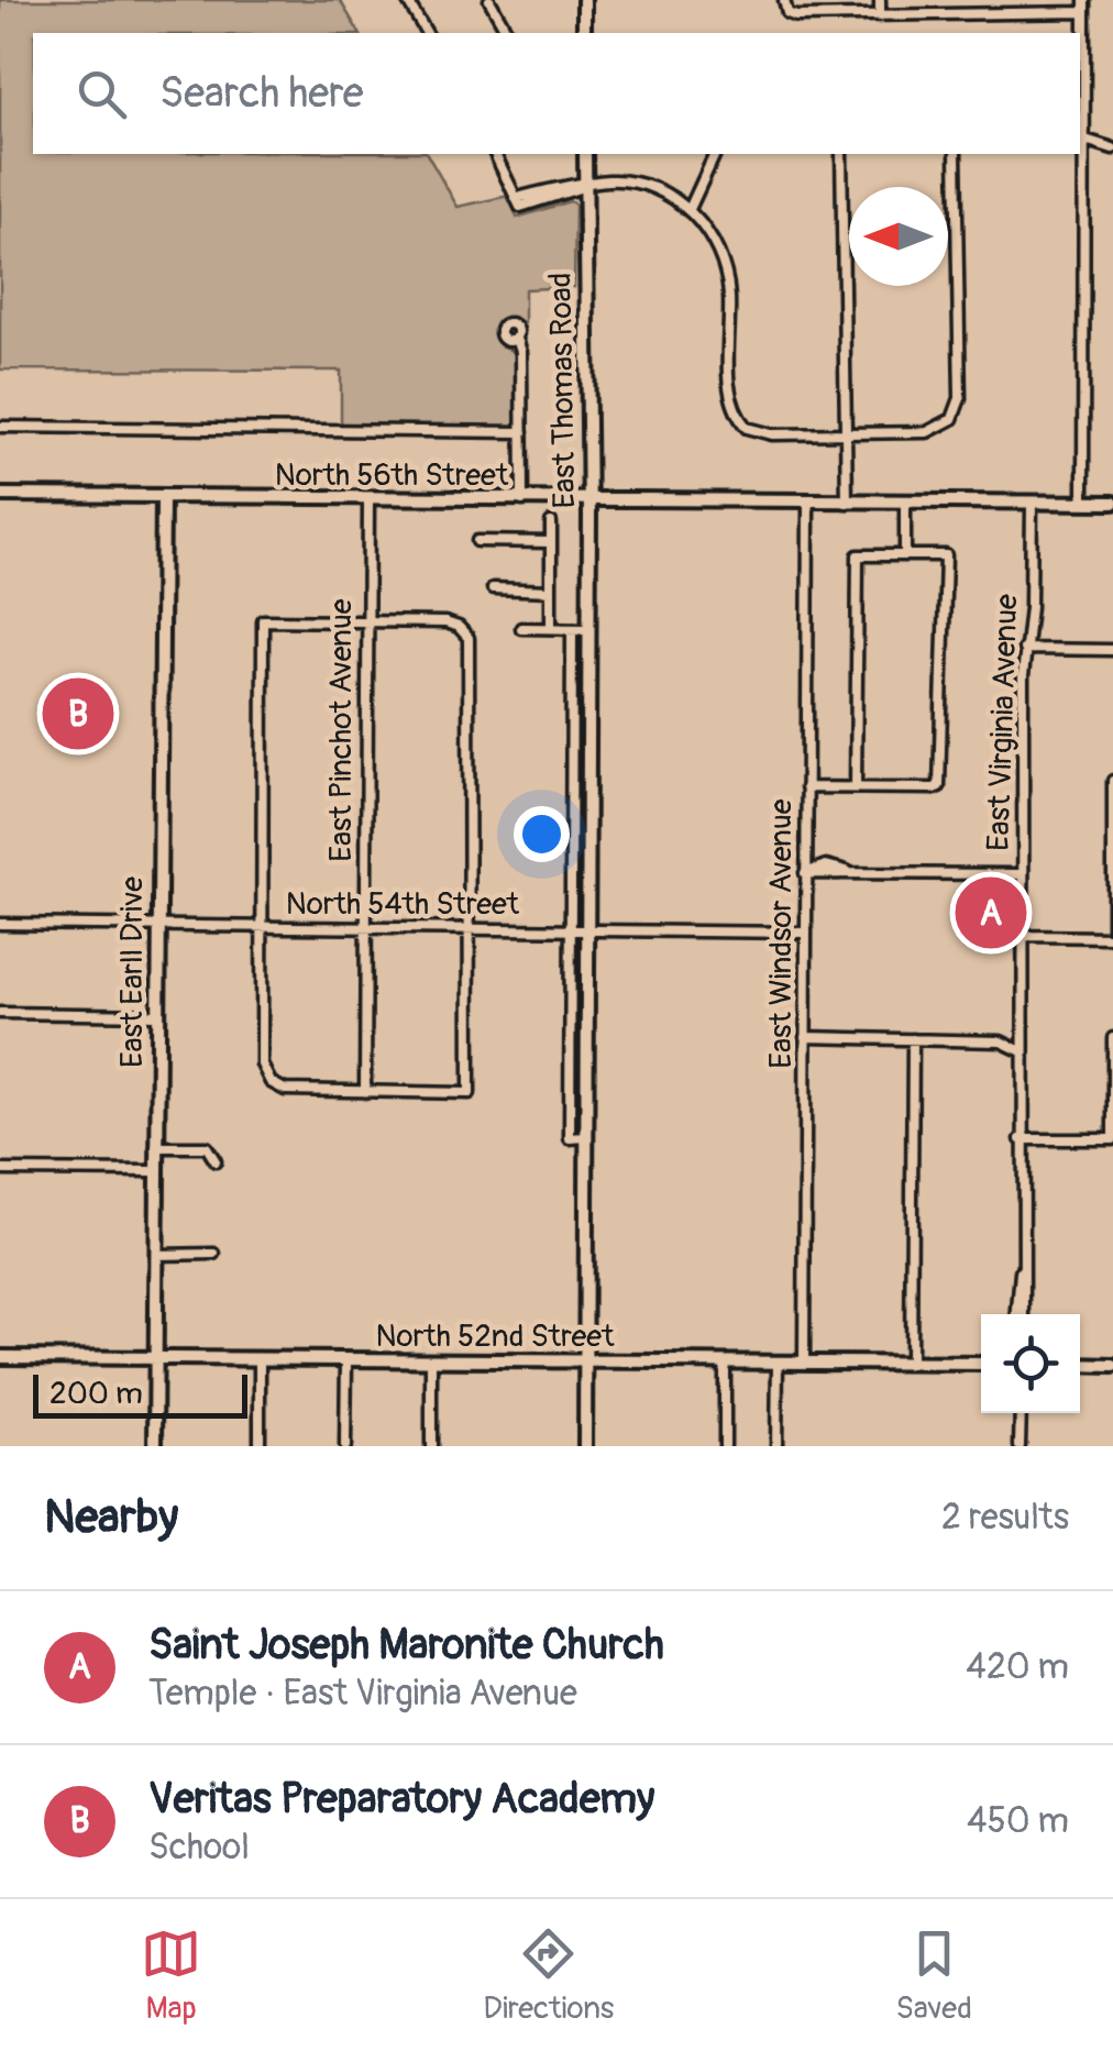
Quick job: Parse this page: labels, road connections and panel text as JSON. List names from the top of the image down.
{
  "streets": {
    "main road": [
      "East Thomas Road",
      "North 56th Street",
      "East Earll Drive",
      "North 52nd Street"
    ],
    "street": [
      "East Virginia Avenue",
      "East Pinchot Avenue",
      "North 54th Street",
      "East Windsor Avenue"
    ]
  },
  "crossings": [
    ["East Thomas Road", "North 56th Street"],
    ["East Thomas Road", "North 54th Street"],
    ["East Thomas Road", "North 52nd Street"],
    ["North 56th Street", "East Virginia Avenue"],
    ["North 56th Street", "East Pinchot Avenue"],
    ["North 56th Street", "East Windsor Avenue"],
    ["North 56th Street", "East Earll Drive"],
    ["East Pinchot Avenue", "North 54th Street"],
    ["North 54th Street", "East Windsor Avenue"],
    ["North 54th Street", "East Earll Drive"],
    ["East Windsor Avenue", "North 52nd Street"],
    ["East Earll Drive", "North 52nd Street"]
  ],
  "scale_bar": "200 m",
  "north": "left",
  "page": {
    "search": "Search here",
    "pins": ["B", "A"],
    "scale": "200 m",
    "heading": ["Nearby", "2 results"],
    "list": [
      {
        "mark": "A",
        "name": "Saint Joseph Maronite Church",
        "note": "Temple · East Virginia Avenue",
        "value": "420 m"
      },
      {
        "mark": "B",
        "name": "Veritas Preparatory Academy",
        "note": "School",
        "value": "450 m"
      }
    ],
    "nav": ["Map", "Directions", "Saved"]
  }
}
